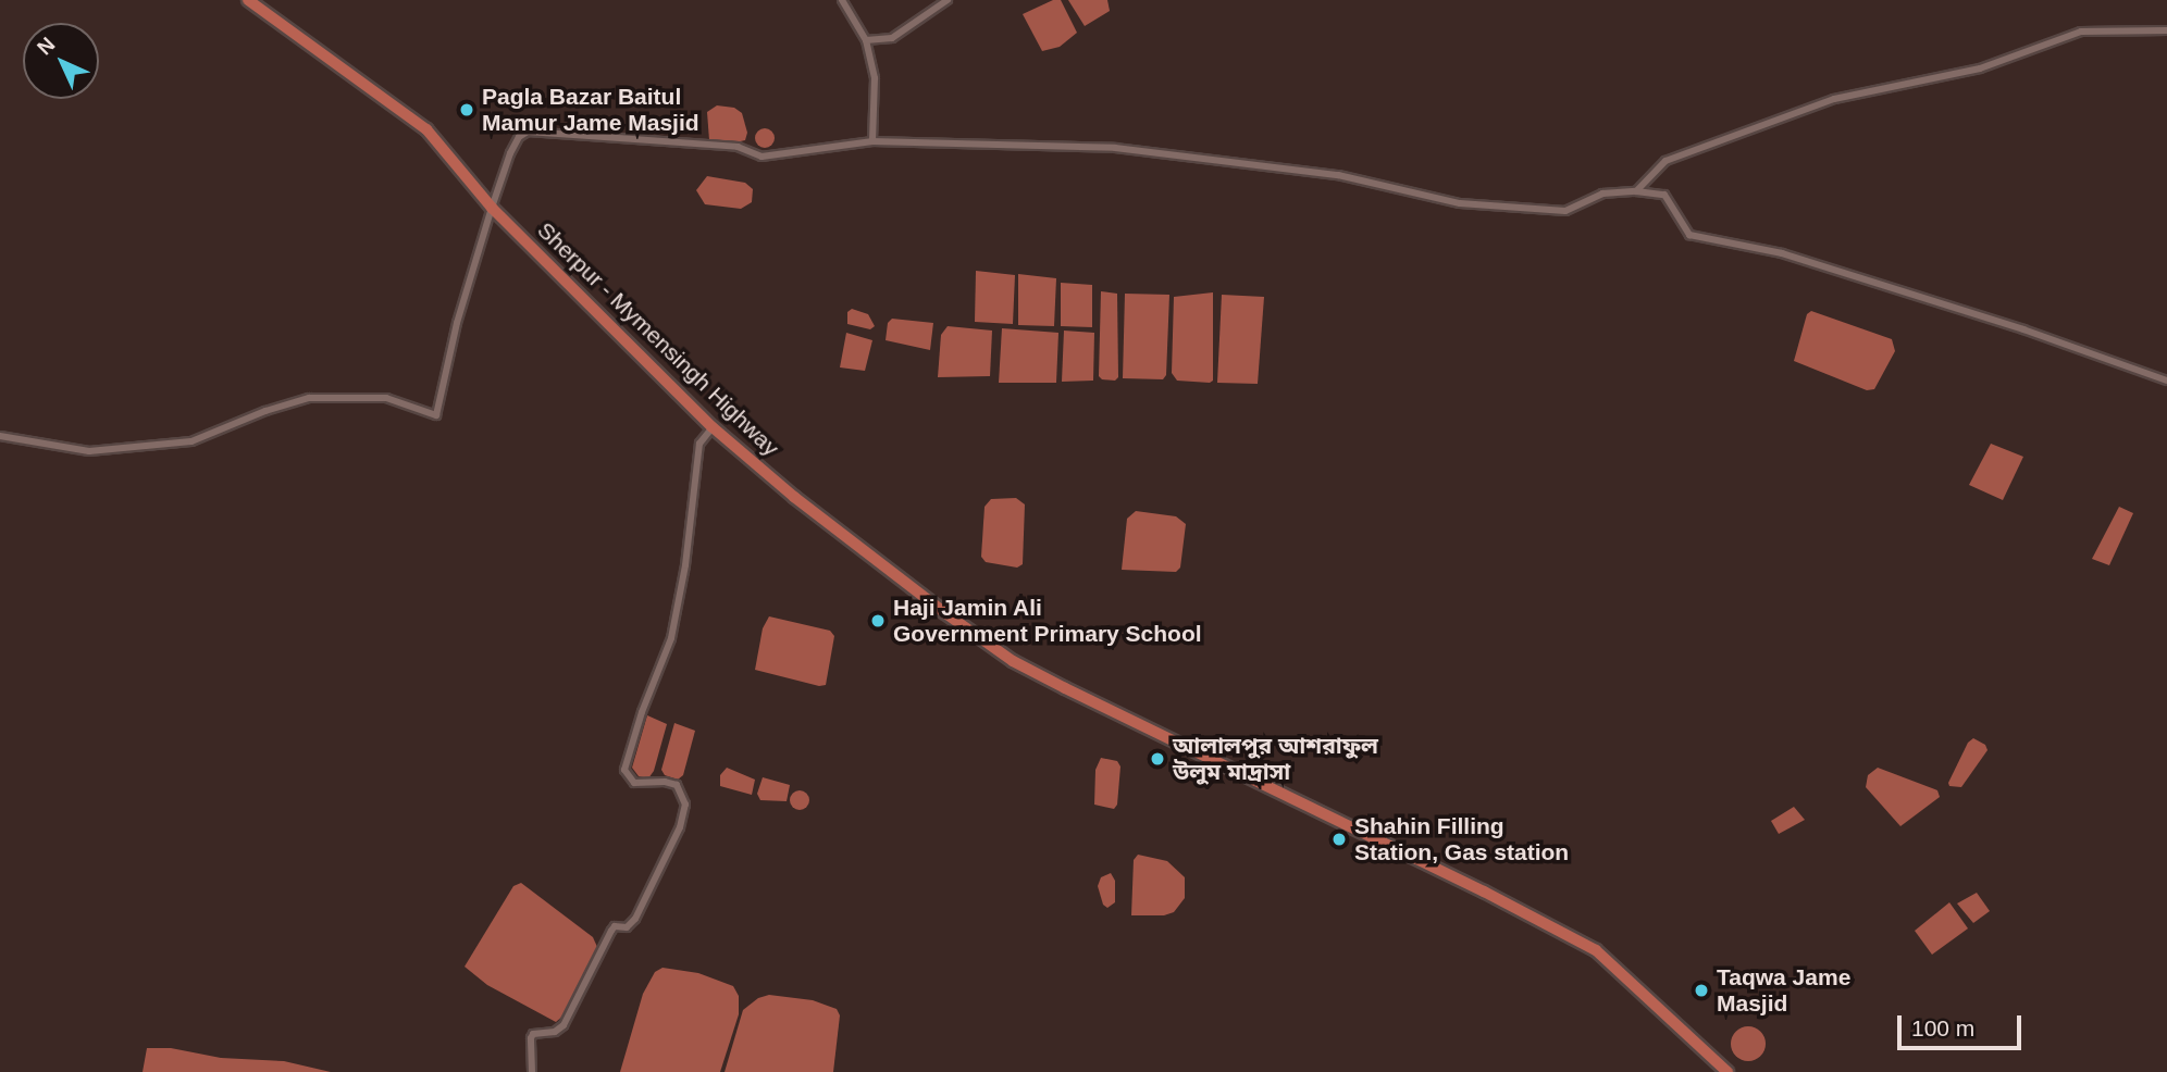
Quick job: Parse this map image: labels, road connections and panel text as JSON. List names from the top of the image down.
{
  "streets": {
    "main road": ["Sherpur - Mymensingh Highway"]
  },
  "places": [
    "Pagla Bazar Baitul Mamur Jame Masjid",
    "Haji Jamin Ali Government Primary School",
    "আলালপুর আশরাফুল উলুম মাদ্রাসা",
    "Shahin Filling Station, Gas station",
    "Taqwa Jame Masjid"
  ],
  "scale_bar": "100 m",
  "north": "top left"
}
